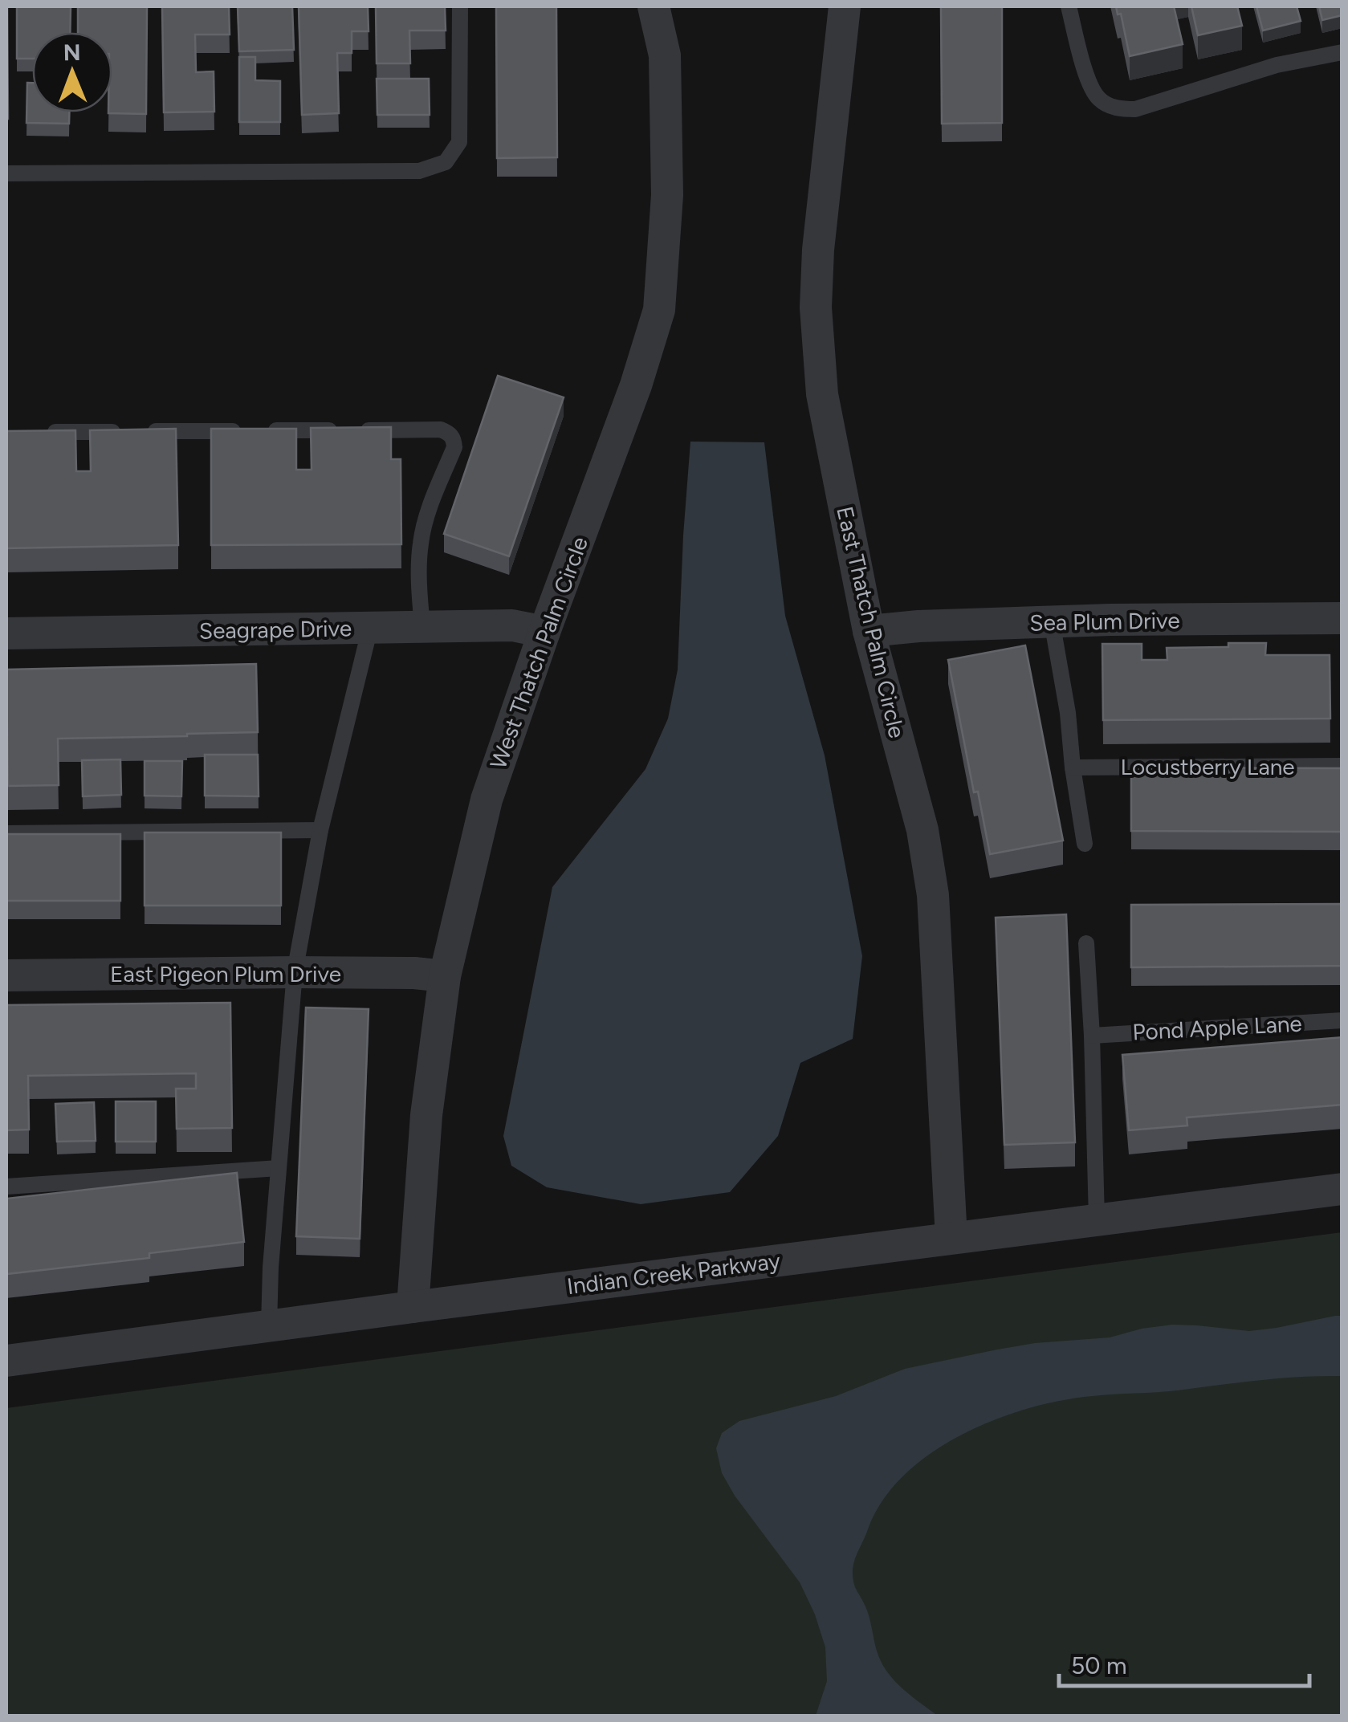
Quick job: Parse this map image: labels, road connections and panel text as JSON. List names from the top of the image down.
{
  "streets": {
    "street": [
      "Sea Plum Drive",
      "East Thatch Palm Circle",
      "Seagrape Drive",
      "West Thatch Palm Circle",
      "East Pigeon Plum Drive",
      "Indian Creek Parkway"
    ],
    "lane": ["Locustberry Lane", "Pond Apple Lane"]
  },
  "crossings": [
    ["Sea Plum Drive", "East Thatch Palm Circle"],
    ["East Thatch Palm Circle", "Indian Creek Parkway"],
    ["Seagrape Drive", "West Thatch Palm Circle"],
    ["West Thatch Palm Circle", "East Pigeon Plum Drive"],
    ["West Thatch Palm Circle", "Indian Creek Parkway"]
  ],
  "scale_bar": "50 m",
  "north": "top"
}
